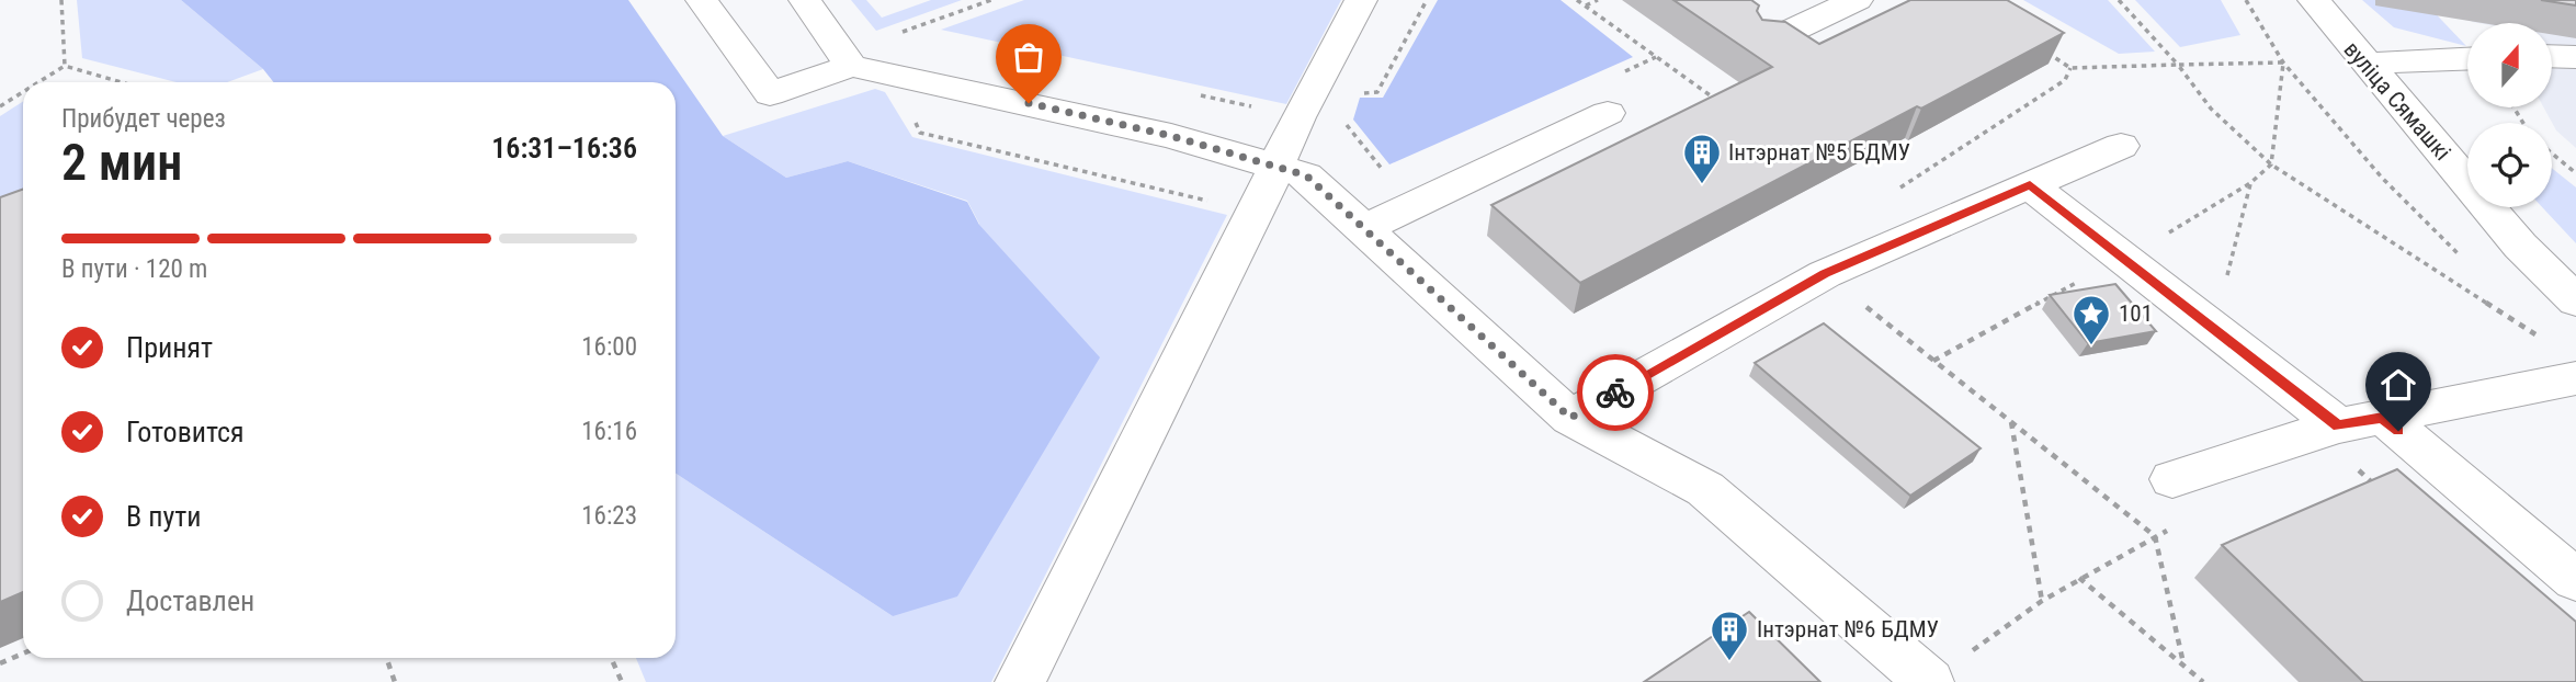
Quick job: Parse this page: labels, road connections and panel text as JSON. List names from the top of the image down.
{
  "streets": {
    "street": ["вуліца Сямашкі"]
  },
  "places": {
    "building": ["Інтэрнат №5 БДМУ", "Інтэрнат №6 БДМУ"],
    "place": ["101"]
  },
  "north": "top",
  "page": {
    "heading": ["2 мин", "Прибудет через", "16:31–16:36"],
    "bar": "В пути · 120 m",
    "list": [
      ["Принят", "16:00"],
      ["Готовится", "16:16"],
      ["В пути", "16:23"],
      "Доставлен"
    ]
  }
}
